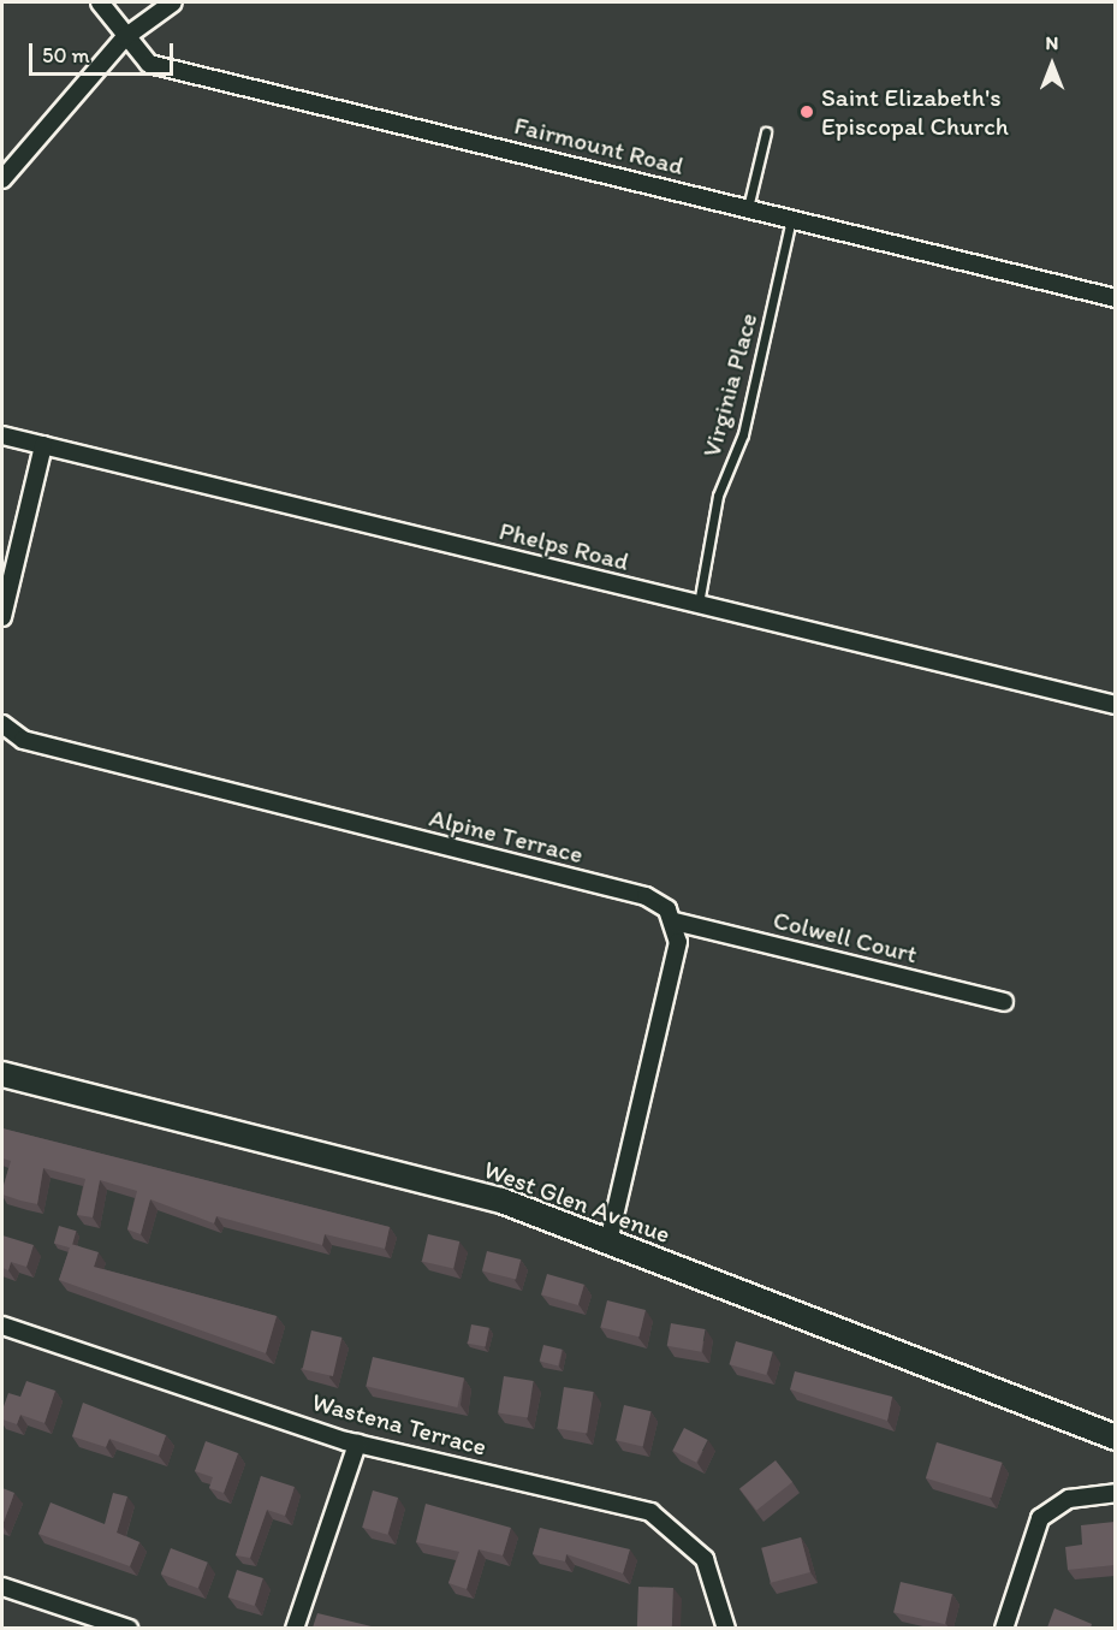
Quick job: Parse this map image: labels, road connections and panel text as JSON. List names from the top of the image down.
{
  "streets": {
    "street": [
      "Fairmount Road",
      "Phelps Road",
      "Alpine Terrace",
      "Colwell Court",
      "West Glen Avenue",
      "Wastena Terrace"
    ],
    "lane": ["Virginia Place"]
  },
  "crossings": [
    ["Fairmount Road", "Virginia Place"],
    ["Virginia Place", "Phelps Road"],
    ["Alpine Terrace", "Colwell Court"]
  ],
  "places": ["Saint Elizabeth's Episcopal Church"],
  "scale_bar": "50 m",
  "north": "top"
}
